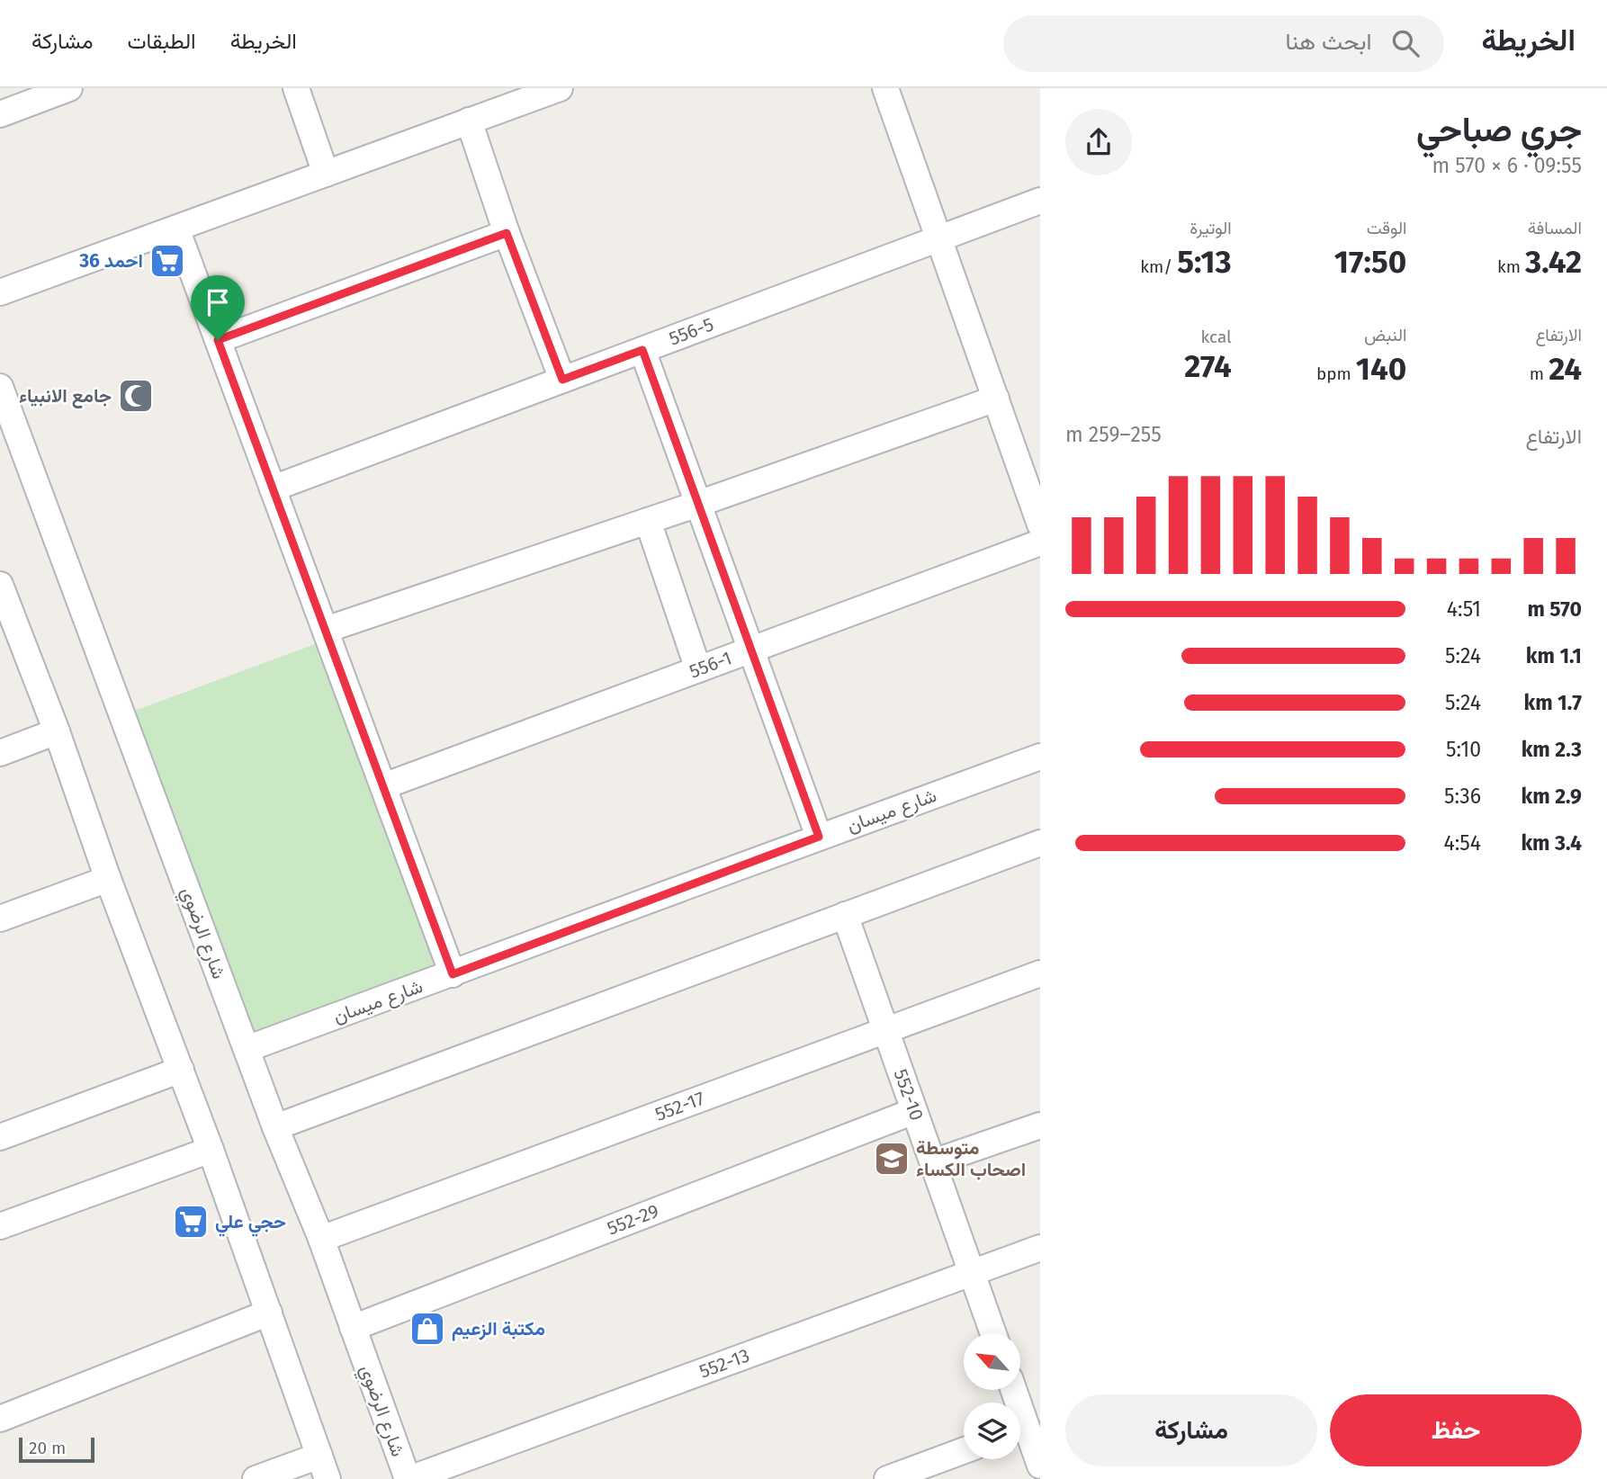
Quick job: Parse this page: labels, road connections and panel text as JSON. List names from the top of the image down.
{
  "streets": {
    "street": [
      "556-5",
      "556-1",
      "شارع ميسان",
      "شارع الرضوي",
      "552-10",
      "552-17",
      "552-29",
      "552-13"
    ]
  },
  "crossings": [
    ["شارع ميسان", "شارع الرضوي"],
    ["شارع الرضوي", "552-17"],
    ["شارع الرضوي", "552-29"],
    ["شارع الرضوي", "552-13"],
    ["552-10", "552-17"],
    ["552-10", "552-29"],
    ["552-10", "552-13"]
  ],
  "places": {
    "supermarket": ["احمد 36", "حجي علي"],
    "mosque": ["جامع الانبياء"],
    "school or university": ["متوسطة اصحاب الكساء"],
    "shop": ["مكتبة الزعيم"]
  },
  "scale_bar": "20 m",
  "north": "top left",
  "page": {
    "header": "الخريطة",
    "search": "ابحث هنا",
    "nav": ["الخريطة", "الطبقات", "مشاركة"],
    "heading": ["جري صباحي", "09:55 · 6 × 570 m"],
    "stats": [
      ["المسافة", "3.42 km"],
      ["الوقت", "17:50"],
      ["الوتيرة", "5:13 /km"],
      ["الارتفاع", "24 m"],
      ["النبض", "140 bpm"],
      ["kcal", "274"]
    ],
    "chart": ["الارتفاع", "255–259 m"],
    "list": [
      {
        "name": "570 m",
        "note": "4:51"
      },
      {
        "name": "1.1 km",
        "note": "5:24"
      },
      {
        "name": "1.7 km",
        "note": "5:24"
      },
      {
        "name": "2.3 km",
        "note": "5:10"
      },
      {
        "name": "2.9 km",
        "note": "5:36"
      },
      {
        "name": "3.4 km",
        "note": "4:54"
      }
    ],
    "buttons": ["حفظ", "مشاركة"],
    "scale": "20 m"
  }
}
